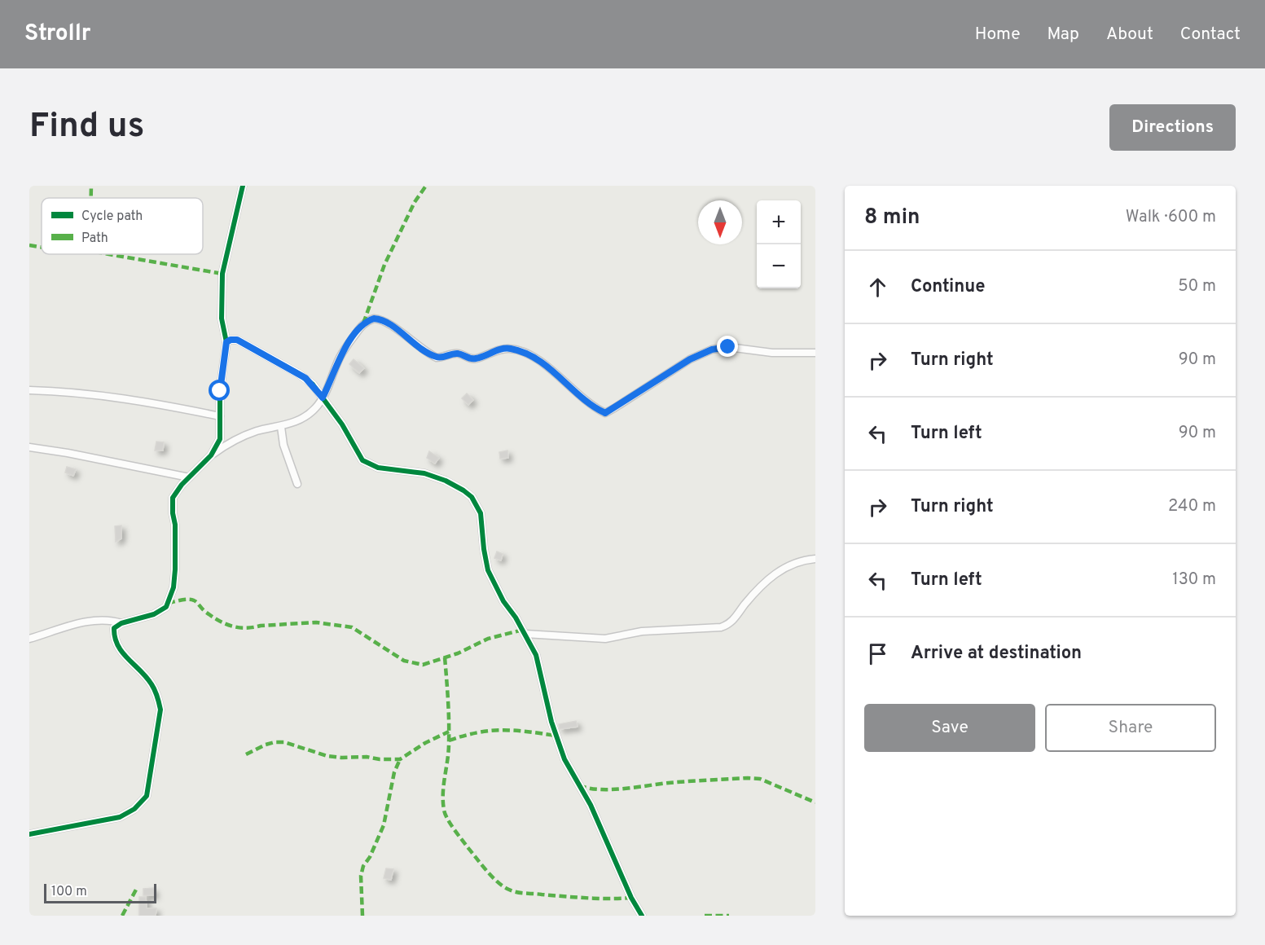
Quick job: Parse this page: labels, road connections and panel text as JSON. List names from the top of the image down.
{
  "legend": ["Cycle path", "Path"],
  "scale_bar": "100 m",
  "north": "bottom",
  "page": {
    "header": "Strollr",
    "nav": [
      "Home",
      "Map",
      "About",
      "Contact"
    ],
    "buttons": [
      "Directions",
      ["Save", "Share"]
    ],
    "title": "Find us",
    "heading": ["8 min", "Walk · 600 m"],
    "map_buttons": ["+", "−"],
    "list": [
      ["Continue", "50 m"],
      ["Turn right", "90 m"],
      ["Turn left", "90 m"],
      ["Turn right", "240 m"],
      ["Turn left", "130 m"],
      "Arrive at destination"
    ],
    "scale": "100 m"
  }
}
